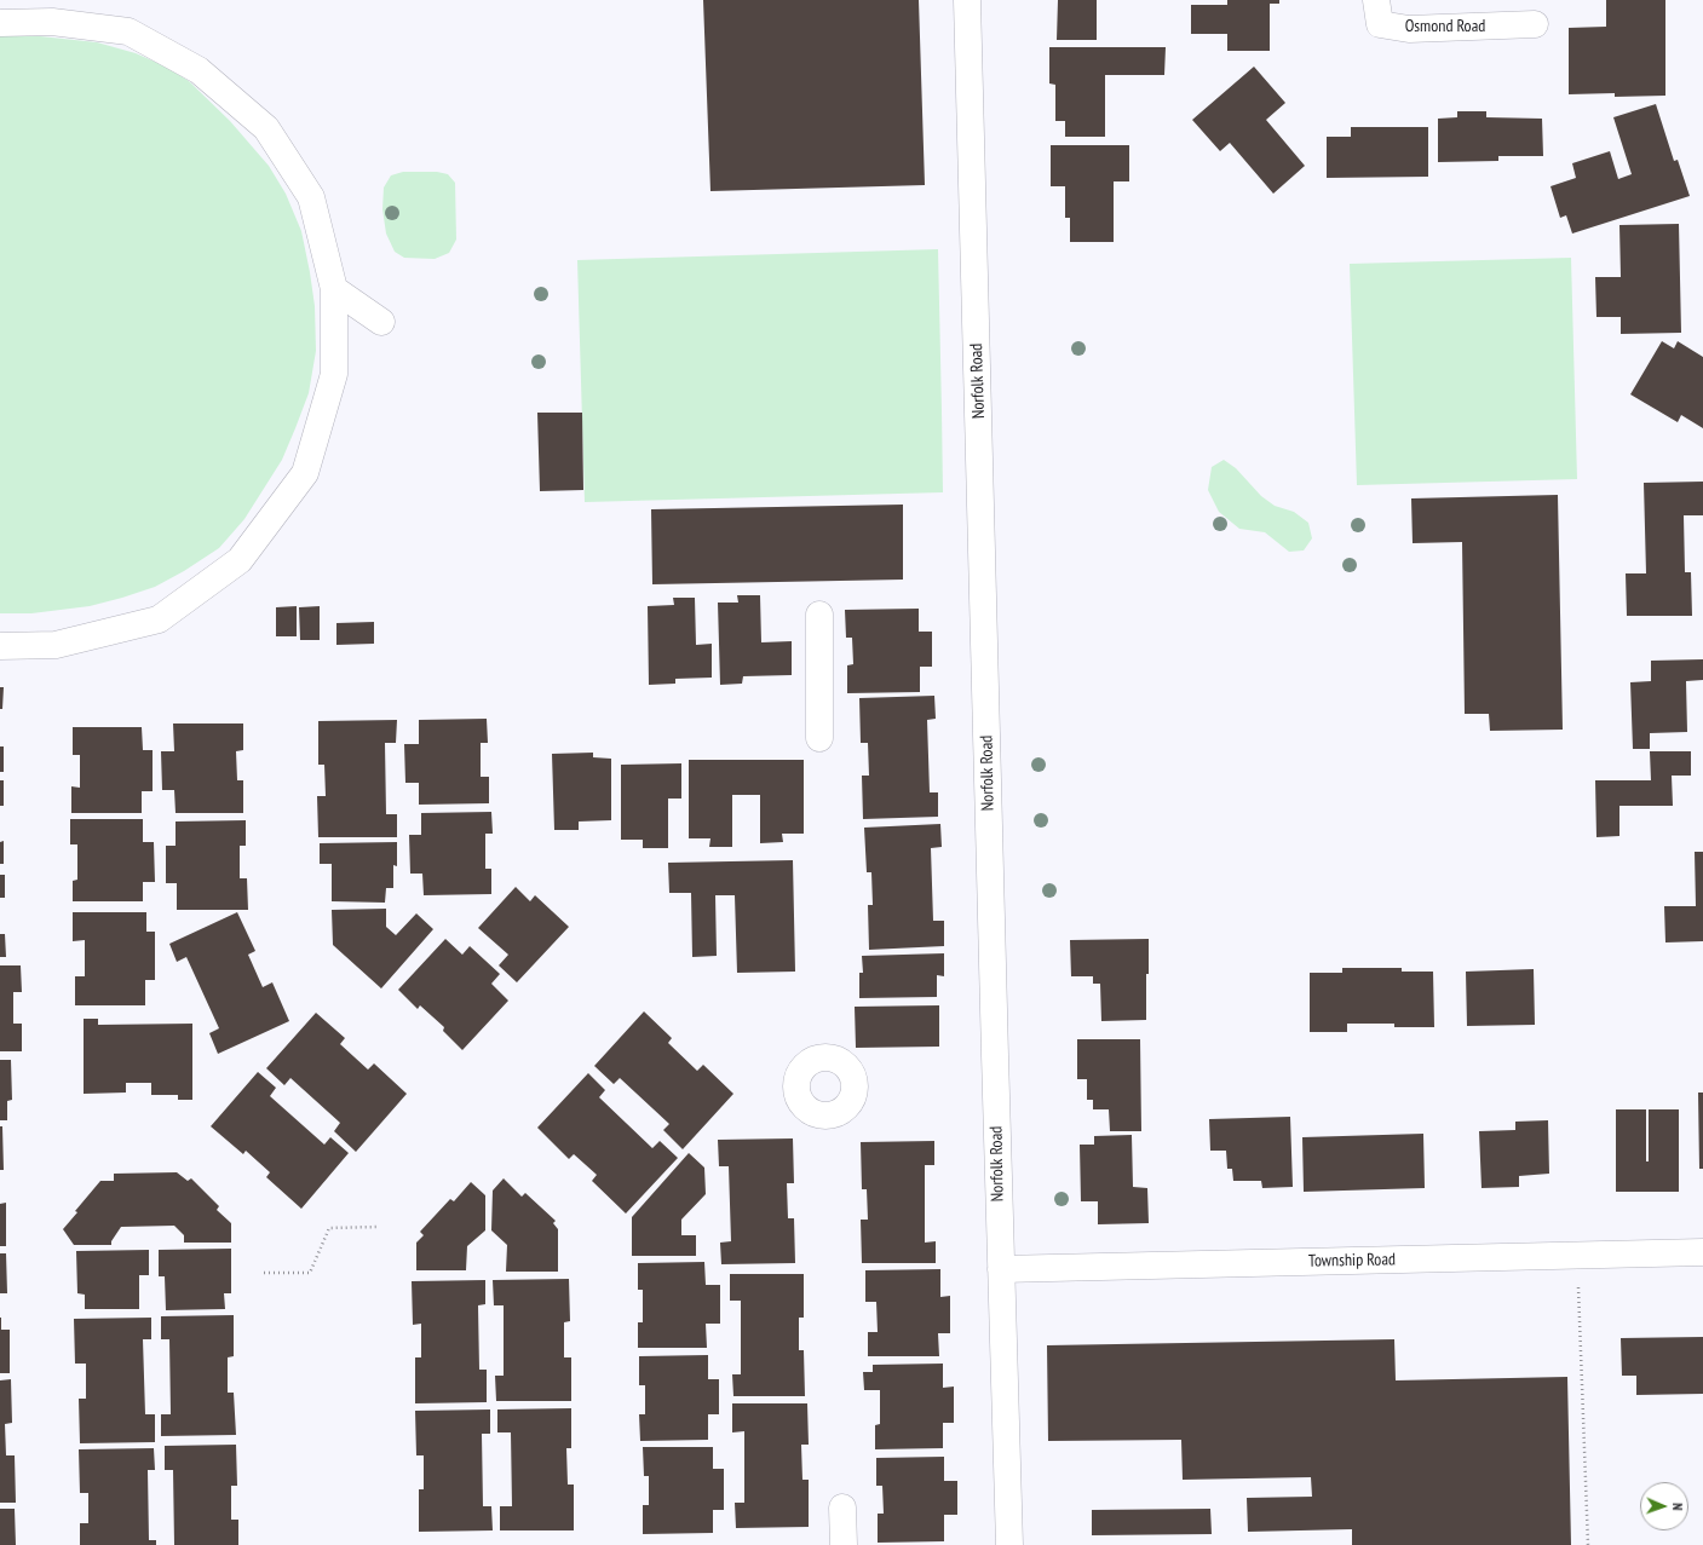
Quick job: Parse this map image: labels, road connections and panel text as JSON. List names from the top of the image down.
{
  "streets": {
    "street": ["Osmond Road", "Norfolk Road", "Township Road"]
  },
  "crossings": [
    ["Norfolk Road", "Township Road"]
  ],
  "north": "right"
}
